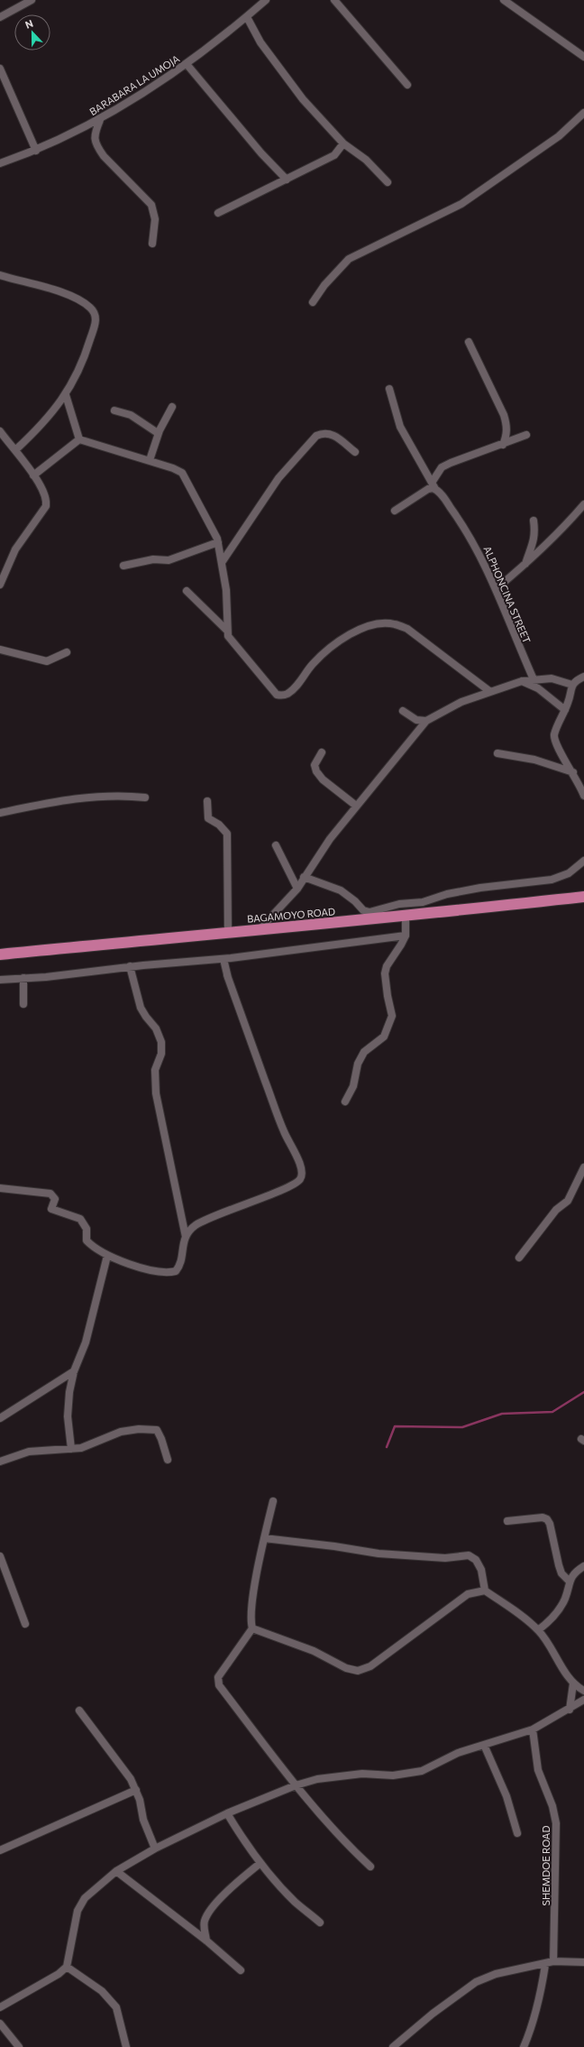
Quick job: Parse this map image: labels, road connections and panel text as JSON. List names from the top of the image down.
{
  "streets": {
    "highway": ["BAGAMOYO ROAD"],
    "street": ["BARABARA LA UMOJA", "ALPHONCINA STREET", "SHEMDOE ROAD"]
  },
  "north": "top"
}
